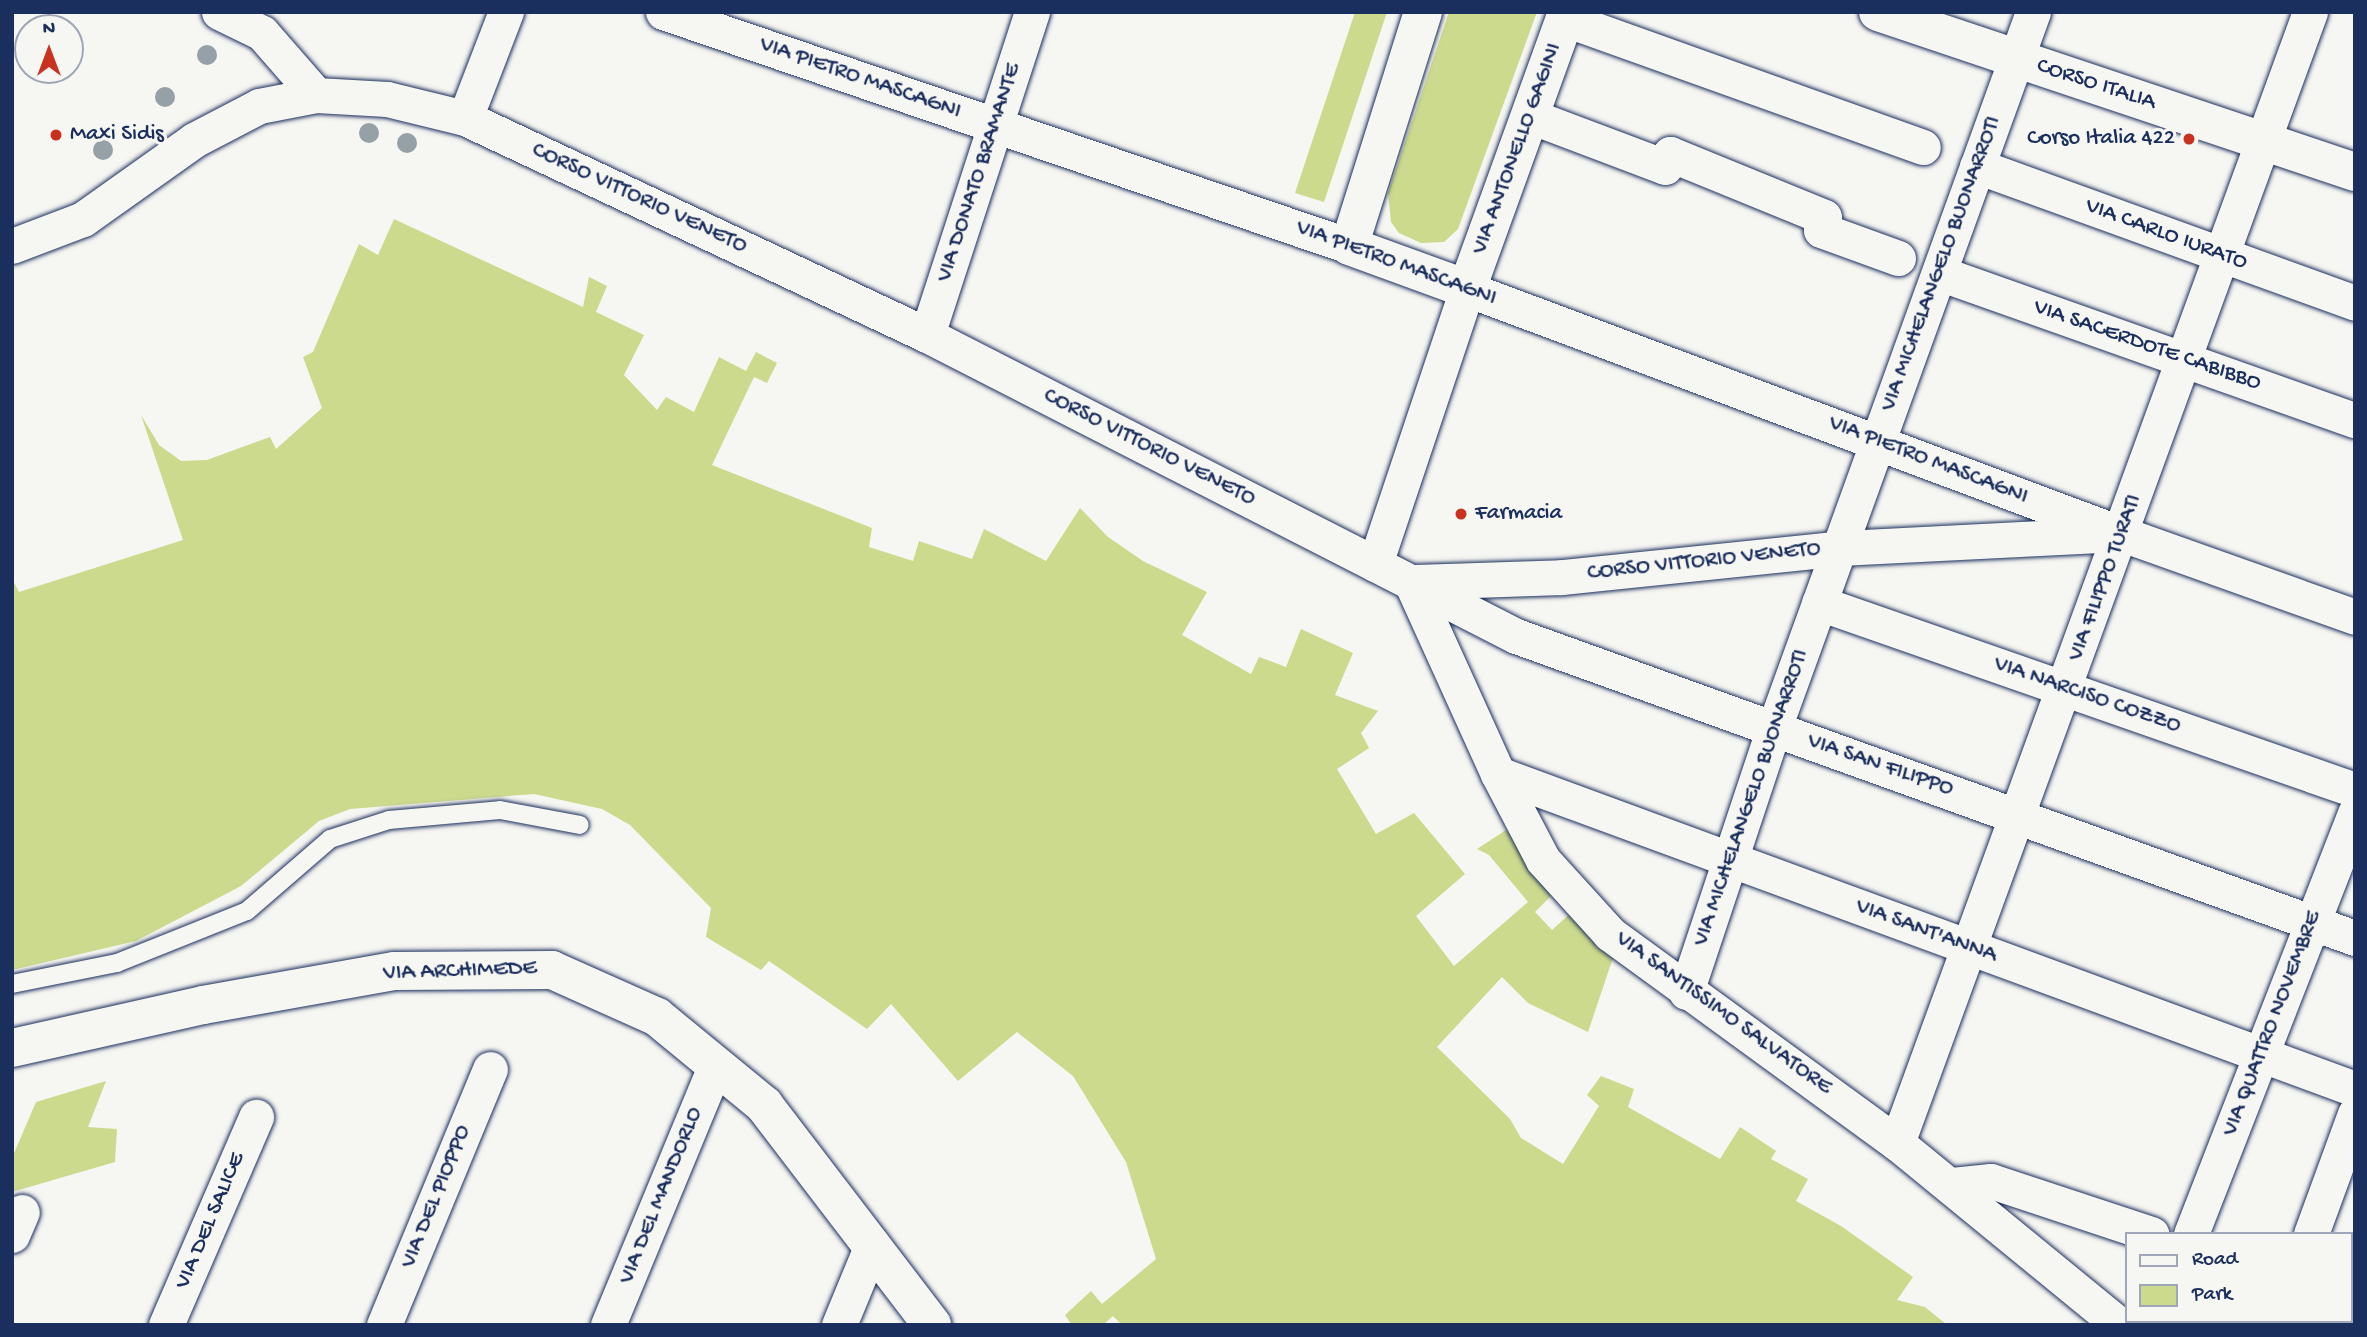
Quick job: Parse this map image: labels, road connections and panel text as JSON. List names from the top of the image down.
{
  "streets": {
    "main road": [
      "VIA PIETRO MASCAGNI",
      "CORSO ITALIA",
      "VIA ANTONELLO GAGINI",
      "VIA ARCHIMEDE"
    ],
    "street": [
      "VIA DONATO BRAMANTE",
      "CORSO VITTORIO VENETO",
      "VIA CARLO IURATO",
      "VIA MICHELANGELO BUONARROTI",
      "VIA SACERDOTE CABIBBO",
      "VIA FILIPPO TURATI",
      "VIA NARCISO COZZO",
      "VIA SAN FILIPPO",
      "VIA SANT'ANNA",
      "VIA SANTISSIMO SALVATORE",
      "VIA QUATTRO NOVEMBRE",
      "VIA DEL MANDORLO",
      "VIA DEL PIOPPO",
      "VIA DEL SALICE"
    ]
  },
  "crossings": [
    ["VIA PIETRO MASCAGNI", "VIA ANTONELLO GAGINI"],
    ["VIA PIETRO MASCAGNI", "VIA DONATO BRAMANTE"],
    ["VIA PIETRO MASCAGNI", "CORSO VITTORIO VENETO"],
    ["VIA PIETRO MASCAGNI", "VIA MICHELANGELO BUONARROTI"],
    ["VIA PIETRO MASCAGNI", "VIA FILIPPO TURATI"],
    ["CORSO ITALIA", "VIA MICHELANGELO BUONARROTI"],
    ["CORSO ITALIA", "VIA FILIPPO TURATI"],
    ["VIA ANTONELLO GAGINI", "CORSO VITTORIO VENETO"],
    ["VIA DONATO BRAMANTE", "CORSO VITTORIO VENETO"],
    ["CORSO VITTORIO VENETO", "VIA MICHELANGELO BUONARROTI"],
    ["CORSO VITTORIO VENETO", "VIA FILIPPO TURATI"],
    ["CORSO VITTORIO VENETO", "VIA SAN FILIPPO"],
    ["CORSO VITTORIO VENETO", "VIA SANTISSIMO SALVATORE"],
    ["VIA CARLO IURATO", "VIA MICHELANGELO BUONARROTI"],
    ["VIA CARLO IURATO", "VIA FILIPPO TURATI"],
    ["VIA MICHELANGELO BUONARROTI", "VIA SACERDOTE CABIBBO"],
    ["VIA MICHELANGELO BUONARROTI", "VIA NARCISO COZZO"],
    ["VIA MICHELANGELO BUONARROTI", "VIA SAN FILIPPO"],
    ["VIA MICHELANGELO BUONARROTI", "VIA SANT'ANNA"],
    ["VIA MICHELANGELO BUONARROTI", "VIA SANTISSIMO SALVATORE"],
    ["VIA SACERDOTE CABIBBO", "VIA FILIPPO TURATI"],
    ["VIA FILIPPO TURATI", "VIA NARCISO COZZO"],
    ["VIA FILIPPO TURATI", "VIA SAN FILIPPO"],
    ["VIA FILIPPO TURATI", "VIA SANT'ANNA"],
    ["VIA FILIPPO TURATI", "VIA SANTISSIMO SALVATORE"],
    ["VIA SAN FILIPPO", "VIA SANTISSIMO SALVATORE"],
    ["VIA SAN FILIPPO", "VIA QUATTRO NOVEMBRE"],
    ["VIA SANT'ANNA", "VIA SANTISSIMO SALVATORE"],
    ["VIA SANT'ANNA", "VIA QUATTRO NOVEMBRE"],
    ["VIA ARCHIMEDE", "VIA DEL MANDORLO"]
  ],
  "places": ["Maxi Sidis", "Corso Italia 422", "Farmacia"],
  "legend": ["Road", "Park"],
  "north": "top"
}
